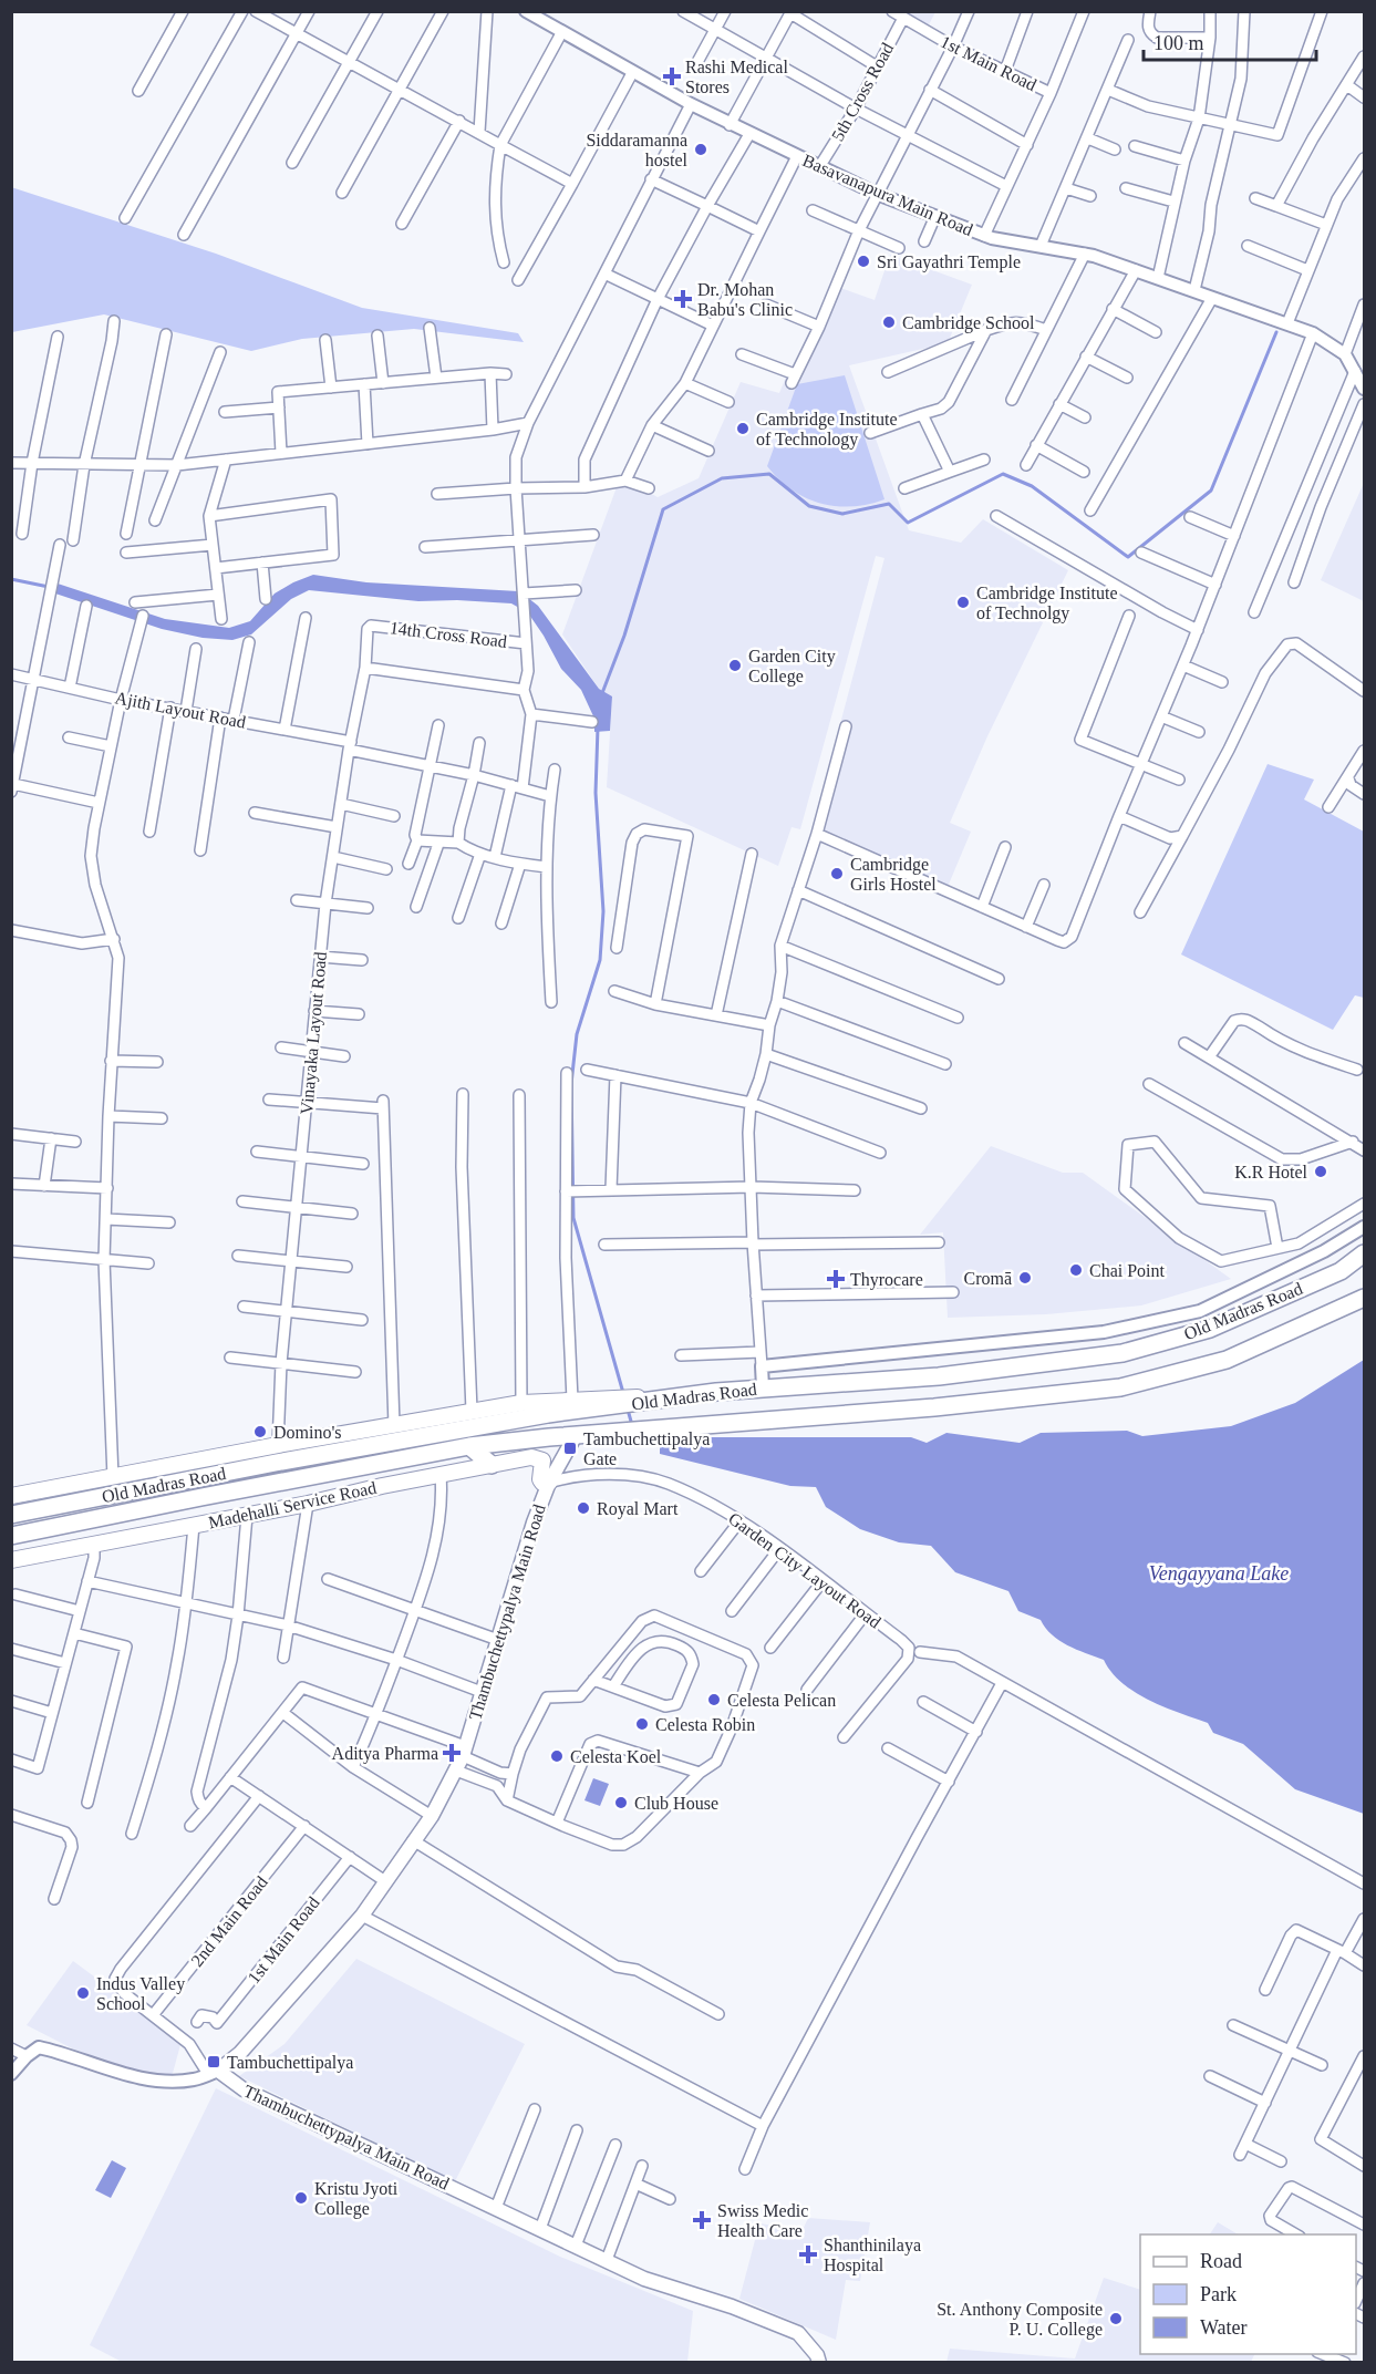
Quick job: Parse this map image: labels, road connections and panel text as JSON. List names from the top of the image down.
{
  "streets": {
    "highway": ["Old Madras Road"],
    "main road": ["Madehalli Service Road", "Thambuchettypalya Main Road"],
    "street": [
      "1st Main Road",
      "5th Cross Road",
      "Basavanapura Main Road",
      "14th Cross Road",
      "Ajith Layout Road",
      "Vinayaka Layout Road",
      "Garden City Layout Road",
      "2nd Main Road"
    ]
  },
  "crossings": [
    ["1st Main Road", "5th Cross Road"],
    ["5th Cross Road", "Basavanapura Main Road"],
    ["14th Cross Road", "Vinayaka Layout Road"],
    ["Ajith Layout Road", "Vinayaka Layout Road"],
    ["Old Madras Road", "Thambuchettypalya Main Road"],
    ["Madehalli Service Road", "Garden City Layout Road"],
    ["Madehalli Service Road", "Thambuchettypalya Main Road"],
    ["Garden City Layout Road", "Thambuchettypalya Main Road"]
  ],
  "water": ["Vengayyana Lake"],
  "places": {
    "health": [
      "Rashi Medical Stores",
      "Dr. Mohan Babu's Clinic",
      "Thyrocare",
      "Aditya Pharma",
      "Swiss Medic Health Care",
      "Shanthinilaya Hospital"
    ],
    "other": [
      "Siddaramanna hostel",
      "Sri Gayathri Temple",
      "Cambridge School",
      "Cambridge Institute of Technology",
      "Cambridge Institute of Technolgy",
      "Garden City College",
      "Cambridge Girls Hostel",
      "K.R Hotel",
      "Chai Point",
      "Cromā",
      "Domino's",
      "Royal Mart",
      "Celesta Pelican",
      "Celesta Robin",
      "Celesta Koel",
      "Club House",
      "Indus Valley School",
      "Kristu Jyoti College",
      "St. Anthony Composite P. U. College"
    ],
    "transit": ["Tambuchettipalya Gate", "Tambuchettipalya"]
  },
  "legend": ["Road", "Park", "Water"],
  "scale_bar": "100 m"
}
